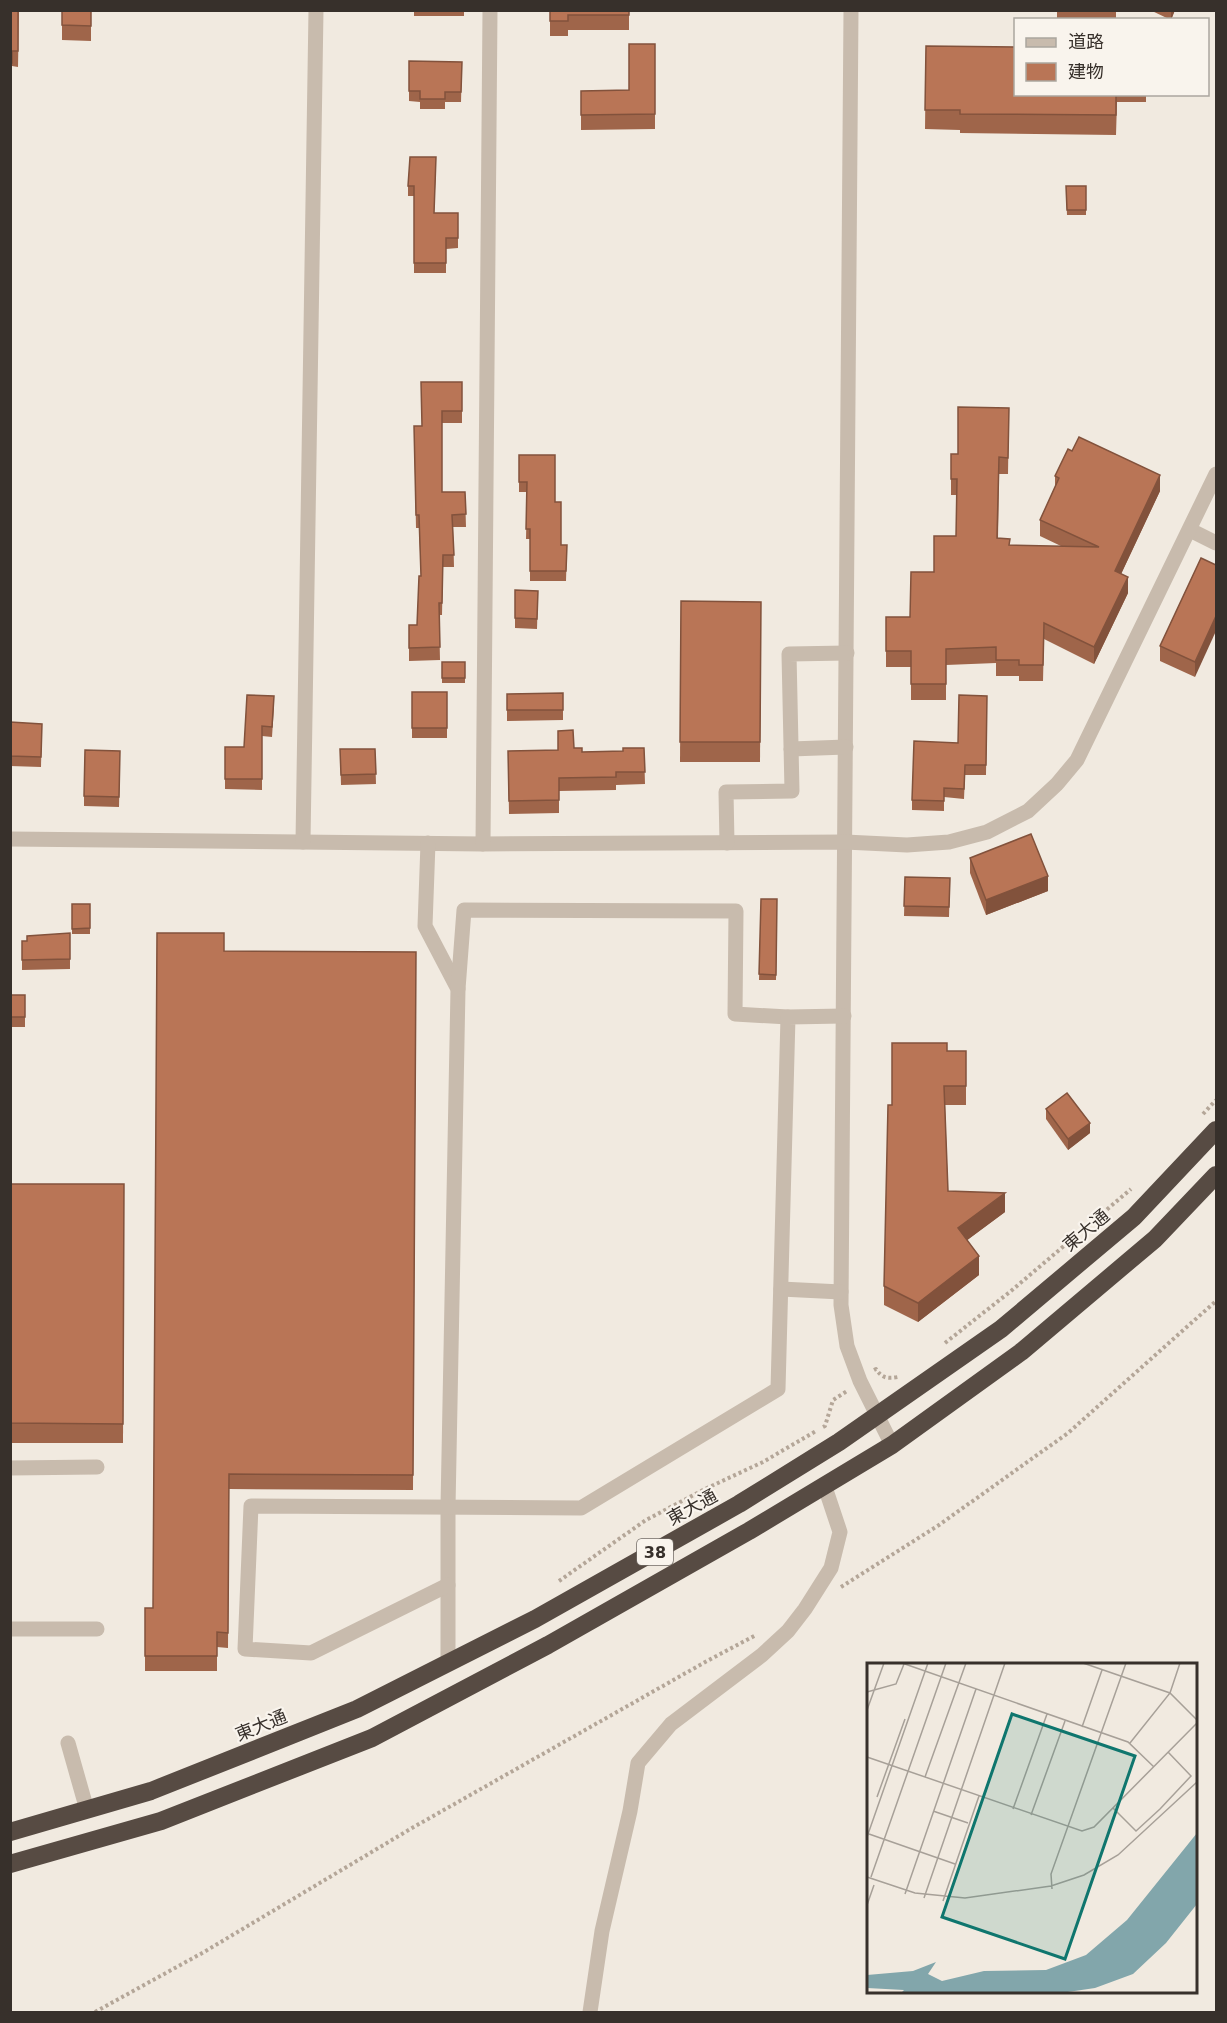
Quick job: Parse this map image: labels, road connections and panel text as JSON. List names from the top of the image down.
{
  "streets": {
    "highway": ["東大通", "38"]
  },
  "legend": ["道路", "建物"]
}
